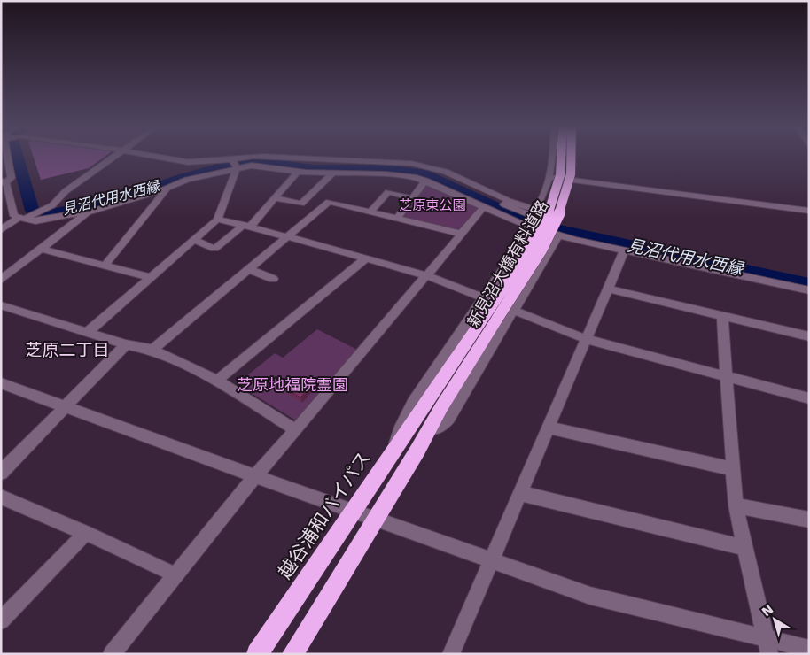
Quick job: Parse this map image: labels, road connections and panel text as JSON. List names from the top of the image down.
{
  "streets": {
    "highway": ["新見沼大橋有料道路", "越谷浦和バイパス"]
  },
  "crossings": [
    ["新見沼大橋有料道路", "越谷浦和バイパス"]
  ],
  "districts": ["芝原二丁目"],
  "water": ["見沼代用水西縁"],
  "parks": ["芝原東公園", "芝原地福院霊園"],
  "north": "top left"
}
